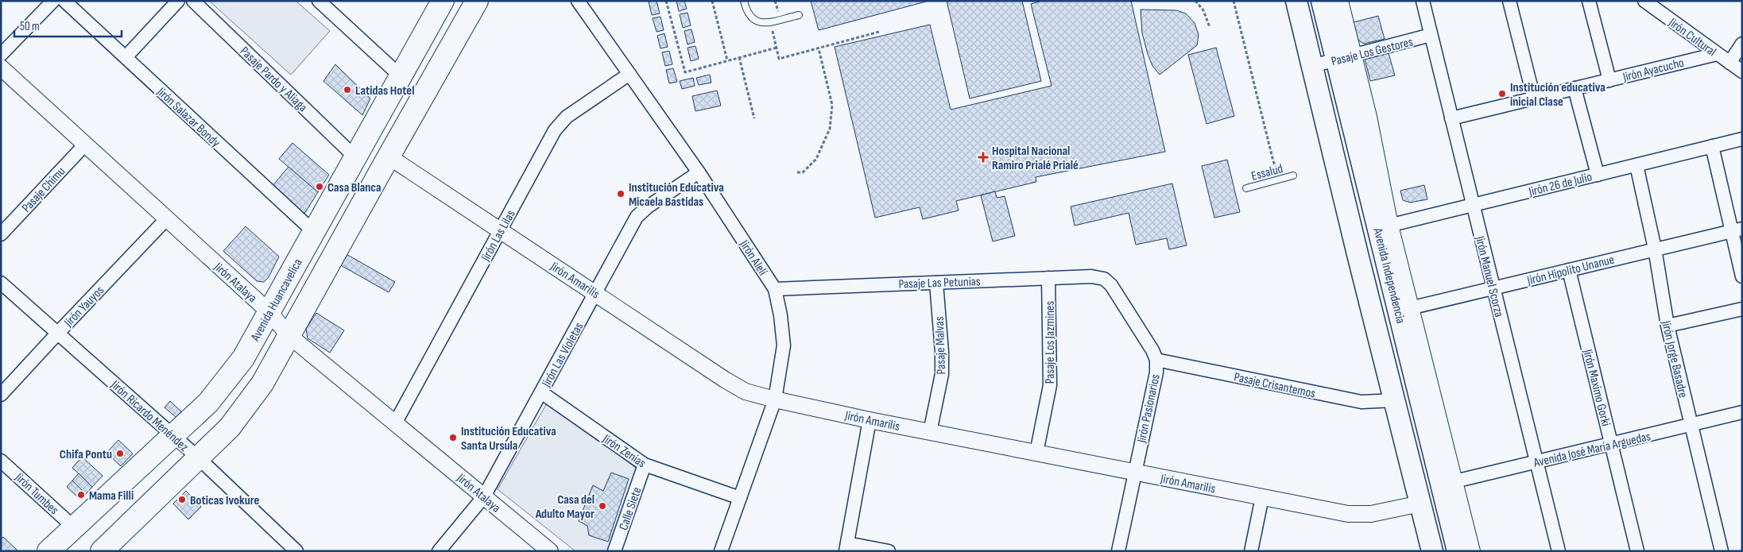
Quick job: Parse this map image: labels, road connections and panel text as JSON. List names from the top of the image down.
{
  "streets": {
    "highway": ["Avenida Huancavelica"],
    "main road": ["Avenida Independencia"],
    "street": [
      "Jirón Cultural",
      "Pasaje Los Gestores",
      "Jirón Ayacucho",
      "Pasaje Pardo y Aliaga",
      "Jirón Salazar Bondy",
      "Jirón 26 de Julio",
      "Pasaje Chimu",
      "Jirón Las Lilas",
      "Jirón Alelí",
      "Jirón Hipolito Unanue",
      "Jirón Manuel Scorza",
      "Jirón Amarilis",
      "Jirón Atalaya",
      "Pasaje Las Petunias",
      "Jirón Yauyos",
      "Pasaje Los Jazmines",
      "Pasaje Malvas",
      "Jirón Las Violetas",
      "Jirón Jorge Basadre",
      "Pasaje Crisantemos",
      "Jirón Maximo Gorki",
      "Jirón Pasionarios",
      "Jirón Ricardo Menéndez",
      "Avenida José María Arguedas",
      "Jirón Zenias",
      "Jirón Tumbes",
      "Calle Siete"
    ],
    "lane": ["Essalud"]
  },
  "crossings": [
    ["Jirón Cultural", "Jirón Ayacucho"],
    ["Pasaje Los Gestores", "Avenida Independencia"],
    ["Pasaje Los Gestores", "Jirón Manuel Scorza"],
    ["Jirón Ayacucho", "Jirón Manuel Scorza"],
    ["Pasaje Pardo y Aliaga", "Avenida Huancavelica"],
    ["Jirón Salazar Bondy", "Avenida Huancavelica"],
    ["Jirón 26 de Julio", "Avenida Independencia"],
    ["Jirón 26 de Julio", "Jirón Manuel Scorza"],
    ["Jirón 26 de Julio", "Jirón Jorge Basadre"],
    ["Pasaje Chimu", "Jirón Atalaya"],
    ["Jirón Las Lilas", "Jirón Alelí"],
    ["Jirón Las Lilas", "Jirón Amarilis"],
    ["Jirón Las Lilas", "Jirón Atalaya"],
    ["Jirón Alelí", "Jirón Amarilis"],
    ["Jirón Alelí", "Pasaje Las Petunias"],
    ["Jirón Alelí", "Jirón Las Violetas"],
    ["Jirón Alelí", "Jirón Zenias"],
    ["Jirón Hipolito Unanue", "Avenida Independencia"],
    ["Jirón Hipolito Unanue", "Jirón Manuel Scorza"],
    ["Jirón Hipolito Unanue", "Jirón Jorge Basadre"],
    ["Jirón Hipolito Unanue", "Jirón Maximo Gorki"],
    ["Avenida Independencia", "Jirón Amarilis"],
    ["Avenida Independencia", "Pasaje Crisantemos"],
    ["Avenida Independencia", "Avenida José María Arguedas"],
    ["Jirón Manuel Scorza", "Avenida José María Arguedas"],
    ["Jirón Amarilis", "Pasaje Los Jazmines"],
    ["Jirón Amarilis", "Pasaje Malvas"],
    ["Jirón Amarilis", "Jirón Las Violetas"],
    ["Jirón Amarilis", "Jirón Pasionarios"],
    ["Jirón Atalaya", "Avenida Huancavelica"],
    ["Jirón Atalaya", "Jirón Yauyos"],
    ["Jirón Atalaya", "Jirón Las Violetas"],
    ["Pasaje Las Petunias", "Pasaje Los Jazmines"],
    ["Pasaje Las Petunias", "Pasaje Malvas"],
    ["Pasaje Las Petunias", "Jirón Pasionarios"],
    ["Avenida Huancavelica", "Jirón Ricardo Menéndez"],
    ["Avenida Huancavelica", "Jirón Tumbes"],
    ["Jirón Yauyos", "Jirón Ricardo Menéndez"],
    ["Jirón Las Violetas", "Jirón Zenias"],
    ["Jirón Jorge Basadre", "Avenida José María Arguedas"],
    ["Pasaje Crisantemos", "Jirón Pasionarios"],
    ["Jirón Maximo Gorki", "Avenida José María Arguedas"],
    ["Jirón Zenias", "Calle Siete"]
  ],
  "places": {
    "other": [
      "Latidas Hotel",
      "Institución educativa inicial Clase",
      "Casa Blanca",
      "Institución Educativa Micaela Bastidas",
      "Institución Educativa Santa Ursula",
      "Chifa Pontu",
      "Mama Filli",
      "Boticas Ivokure",
      "Casa del Adulto Mayor"
    ],
    "health": ["Hospital Nacional Ramiro Prialé Prialé"]
  },
  "scale_bar": "50 m"
}
